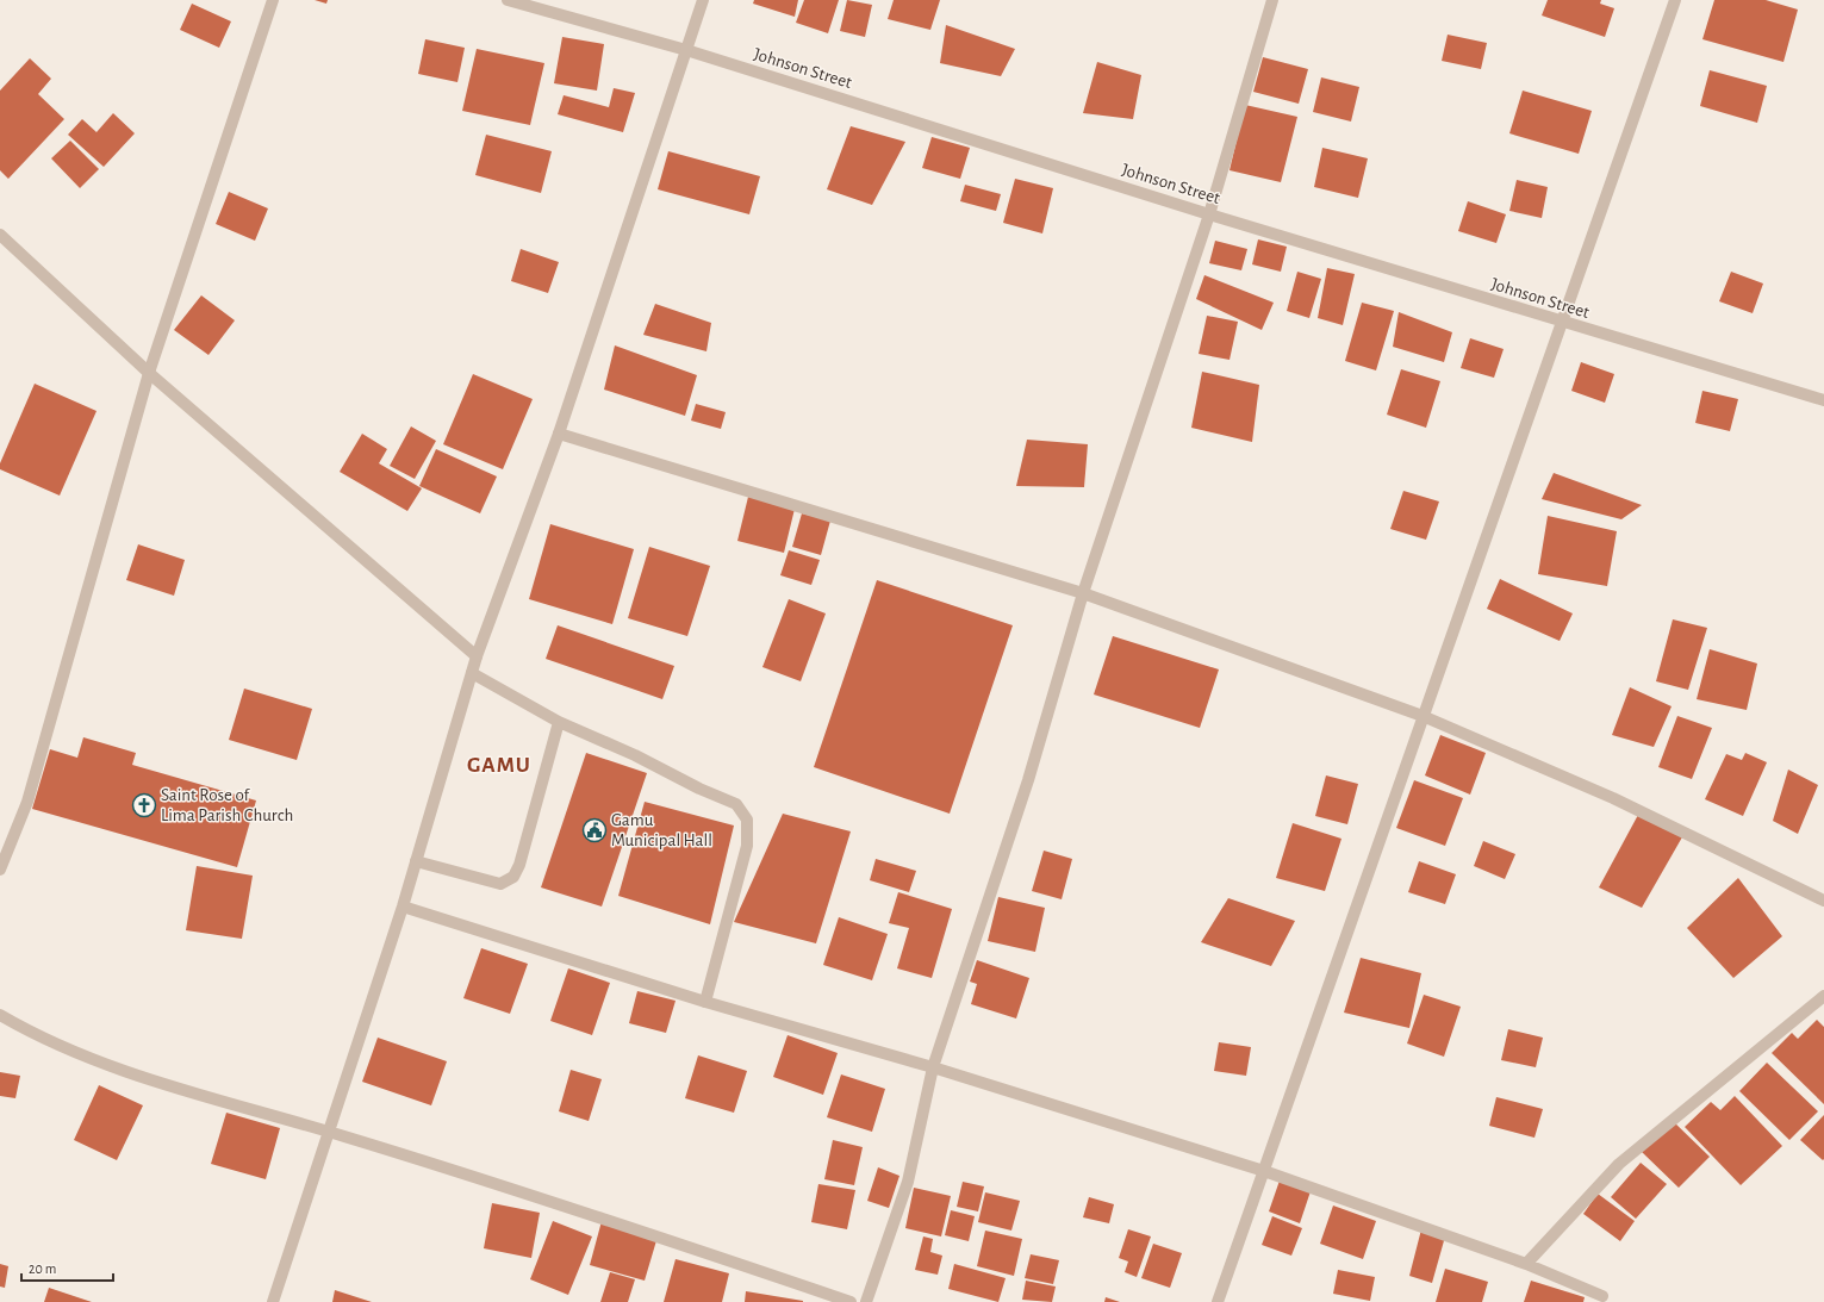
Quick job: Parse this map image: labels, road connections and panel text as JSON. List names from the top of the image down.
{
  "streets": {
    "street": ["Johnson Street"]
  },
  "districts": ["GAMU"],
  "places": {
    "church": ["Saint Rose of Lima Parish Church"],
    "public building": ["Gamu Municipal Hall"]
  },
  "scale_bar": "20 m"
}
